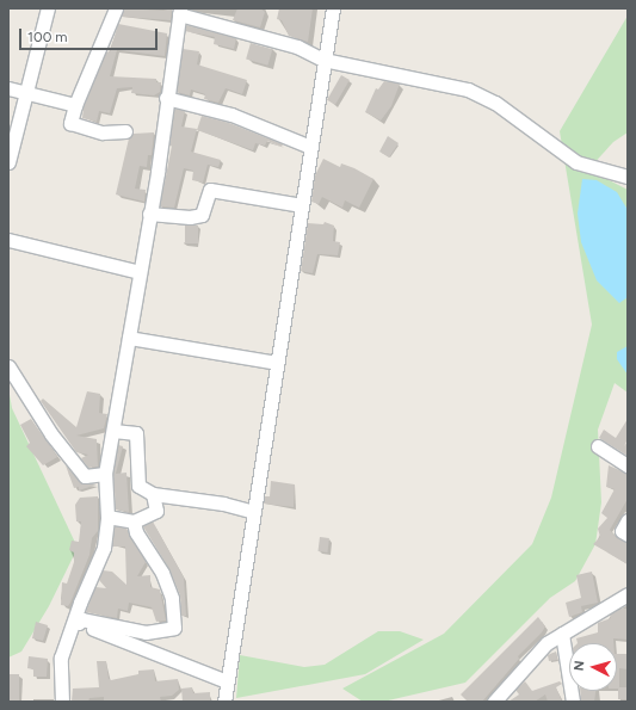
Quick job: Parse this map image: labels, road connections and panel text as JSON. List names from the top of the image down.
{
  "scale_bar": "100 m",
  "north": "left"
}
